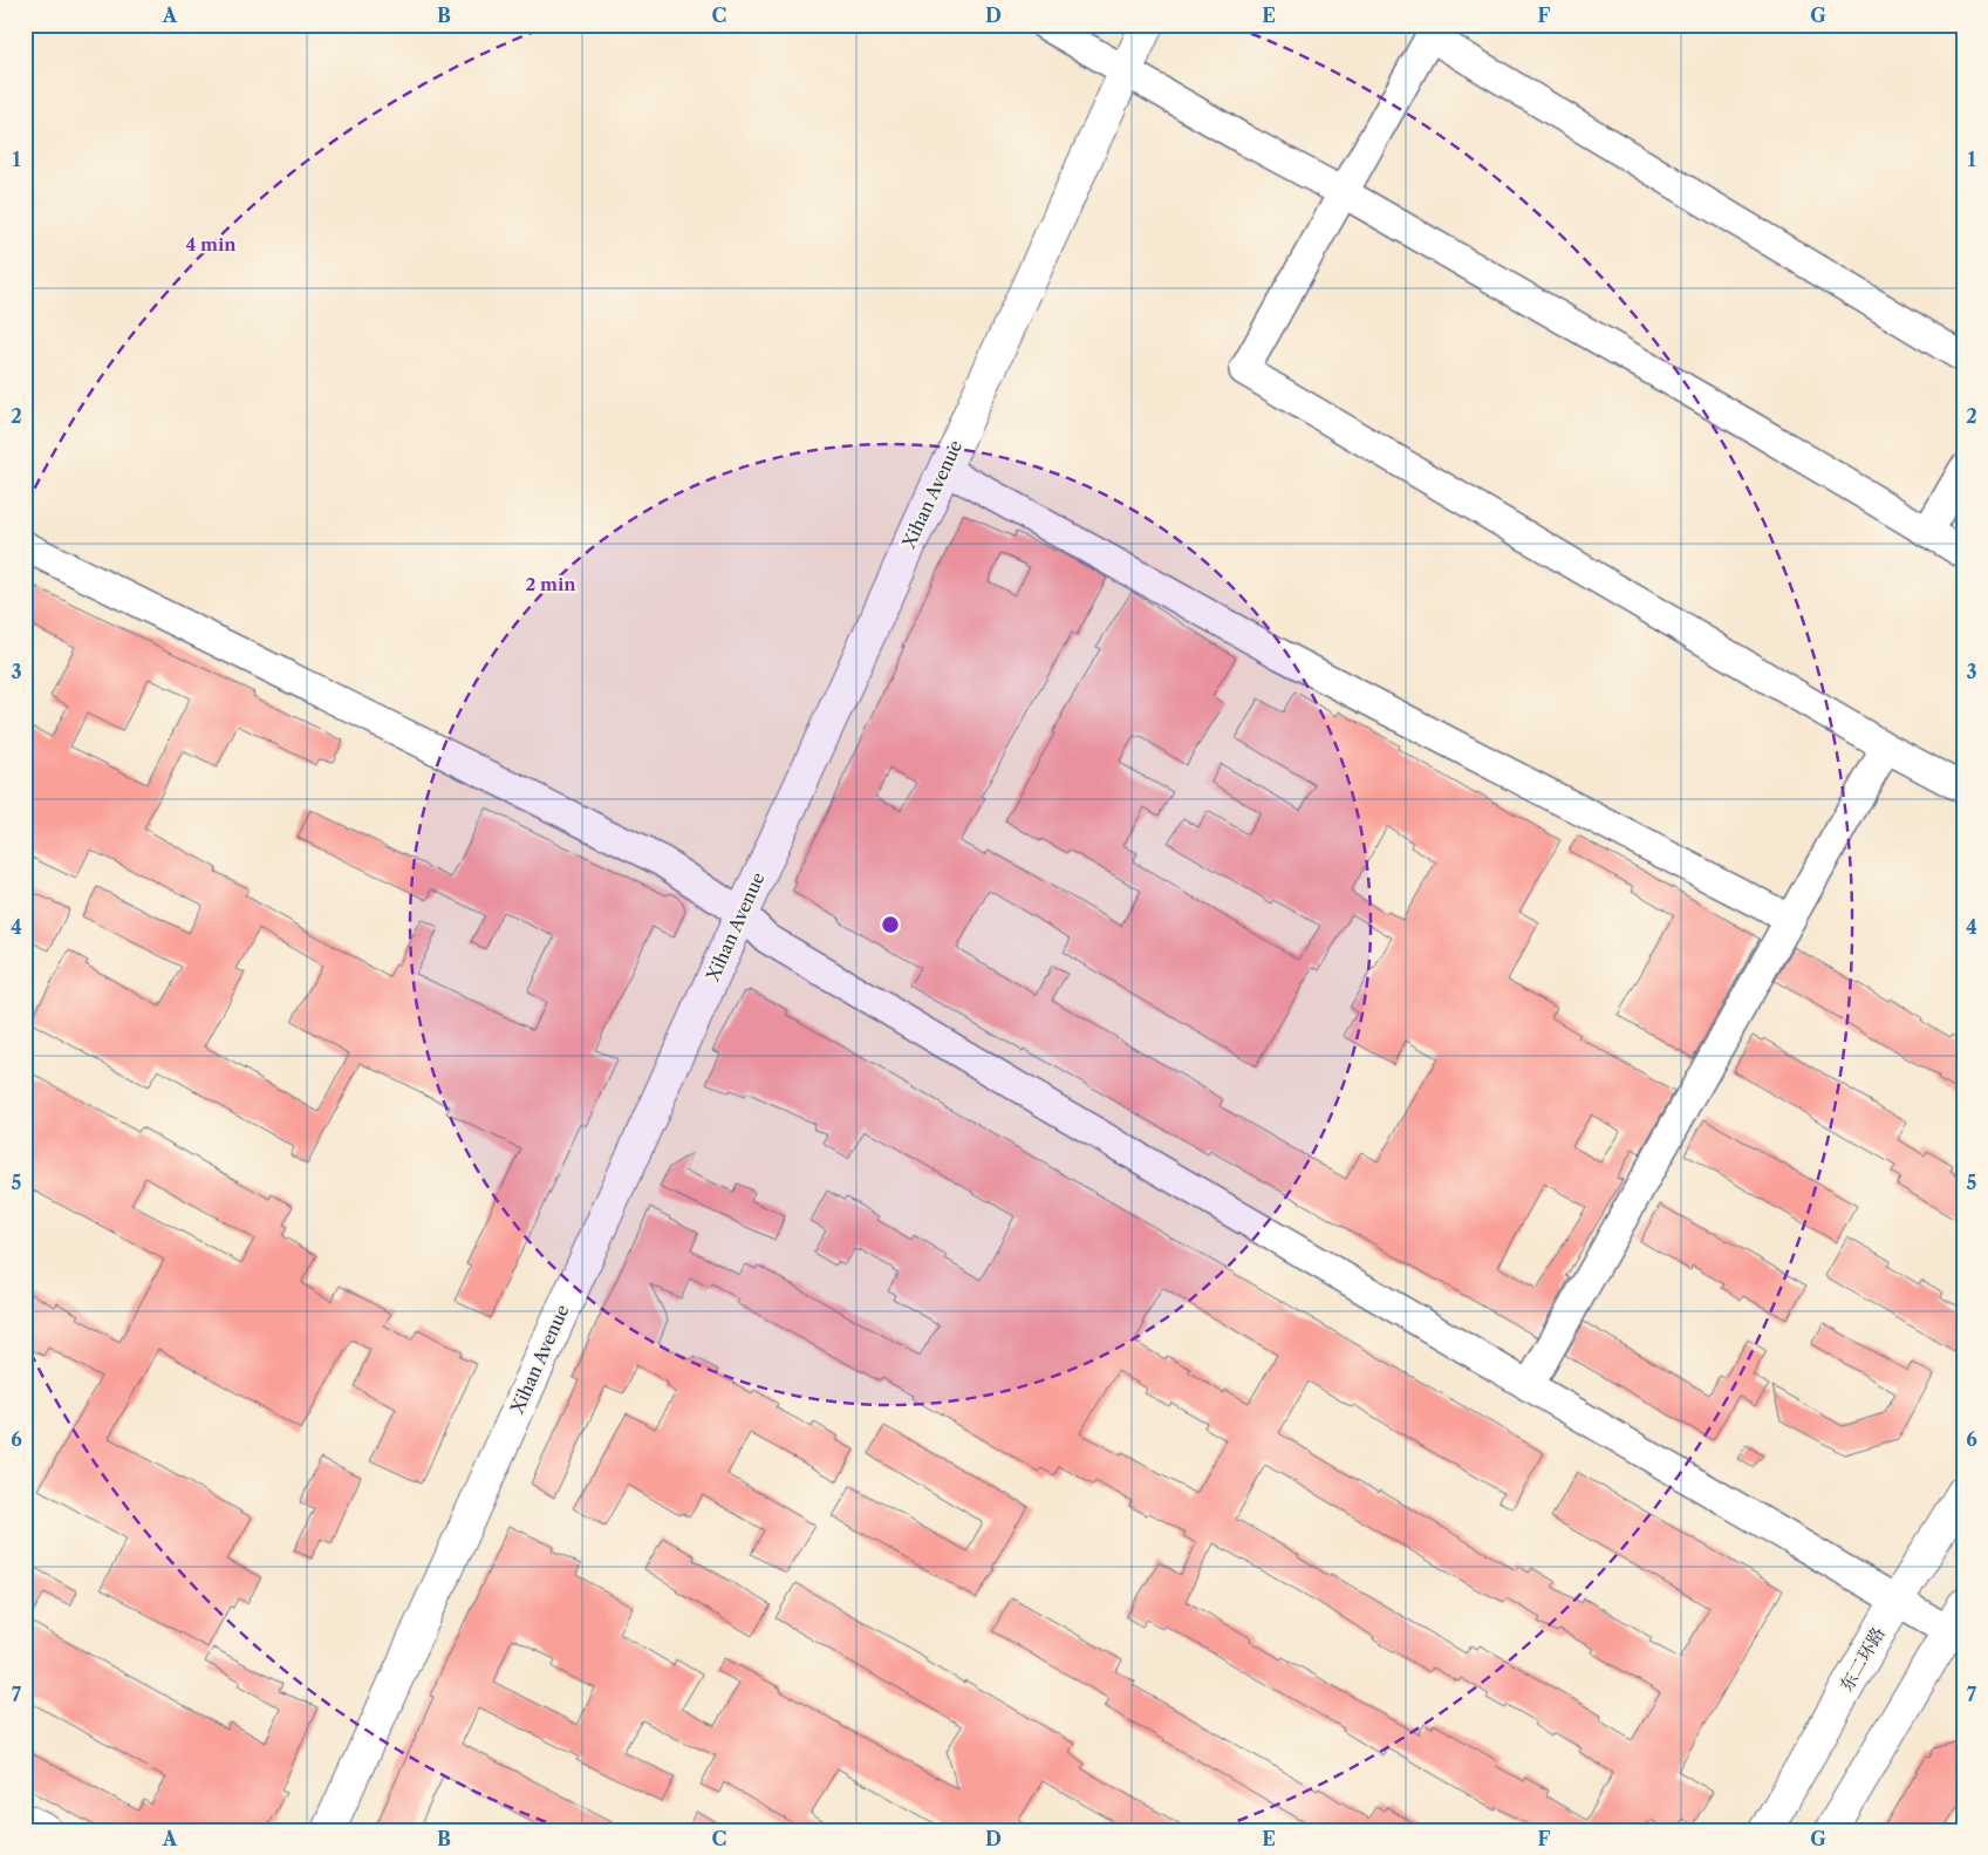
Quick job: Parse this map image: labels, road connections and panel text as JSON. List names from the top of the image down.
{
  "streets": {
    "main road": ["Xihan Avenue", "东二环路"]
  },
  "grid": {
    "columns": [
      "A",
      "B",
      "C",
      "D",
      "E",
      "F",
      "G"
    ],
    "rows": [
      "1",
      "2",
      "3",
      "4",
      "5",
      "6",
      "7"
    ]
  },
  "rings": ["4 min", "2 min"]
}
